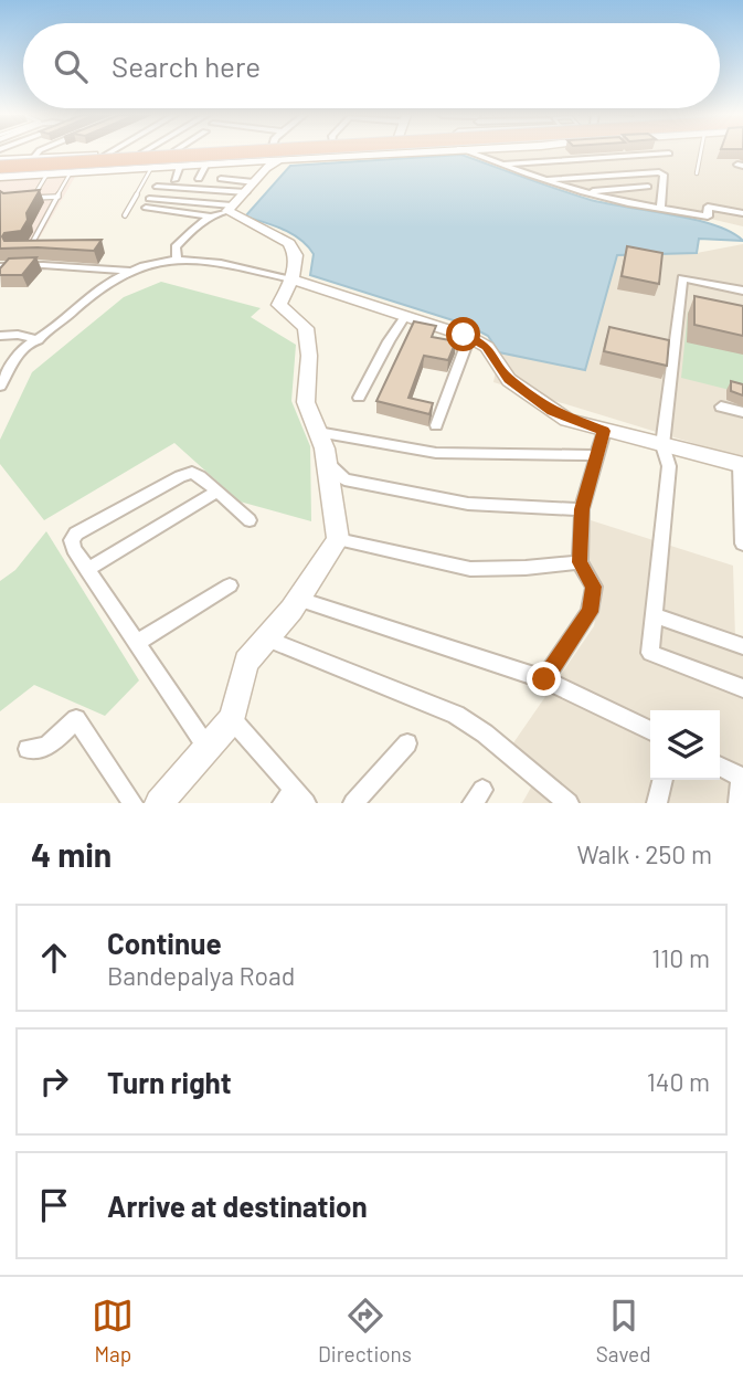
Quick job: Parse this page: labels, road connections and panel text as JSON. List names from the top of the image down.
{
  "page": {
    "search": "Search here",
    "heading": ["4 min", "Walk · 250 m"],
    "list": [
      ["Continue", "Bandepalya Road", "110 m"],
      ["Turn right", "140 m"],
      "Arrive at destination"
    ],
    "nav": ["Map", "Directions", "Saved"]
  }
}
